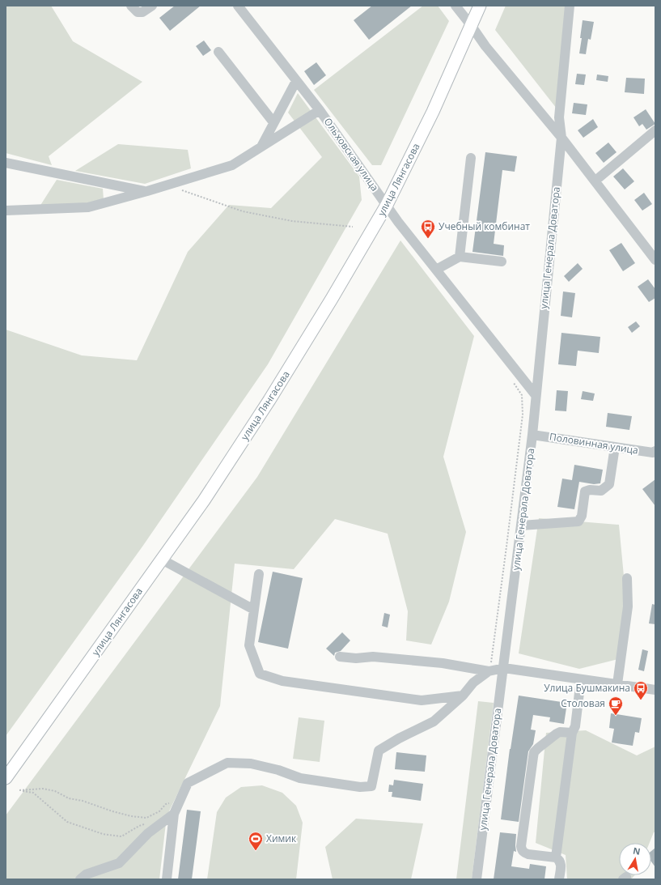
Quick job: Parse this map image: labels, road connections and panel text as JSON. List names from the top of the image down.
{
  "streets": {
    "main road": ["улица Лянгасова"],
    "street": ["Ольховская улица", "улица Генерала Доватора", "Половинная улица"]
  },
  "crossings": [
    ["Ольховская улица", "улица Лянгасова"],
    ["Ольховская улица", "улица Генерала Доватора"],
    ["улица Генерала Доватора", "Половинная улица"]
  ],
  "places": {
    "bus stop": ["Учебный комбинат", "Улица Бушмакина"],
    "cafe": ["Столовая"],
    "sports": ["Химик"]
  },
  "north": "top"
}
